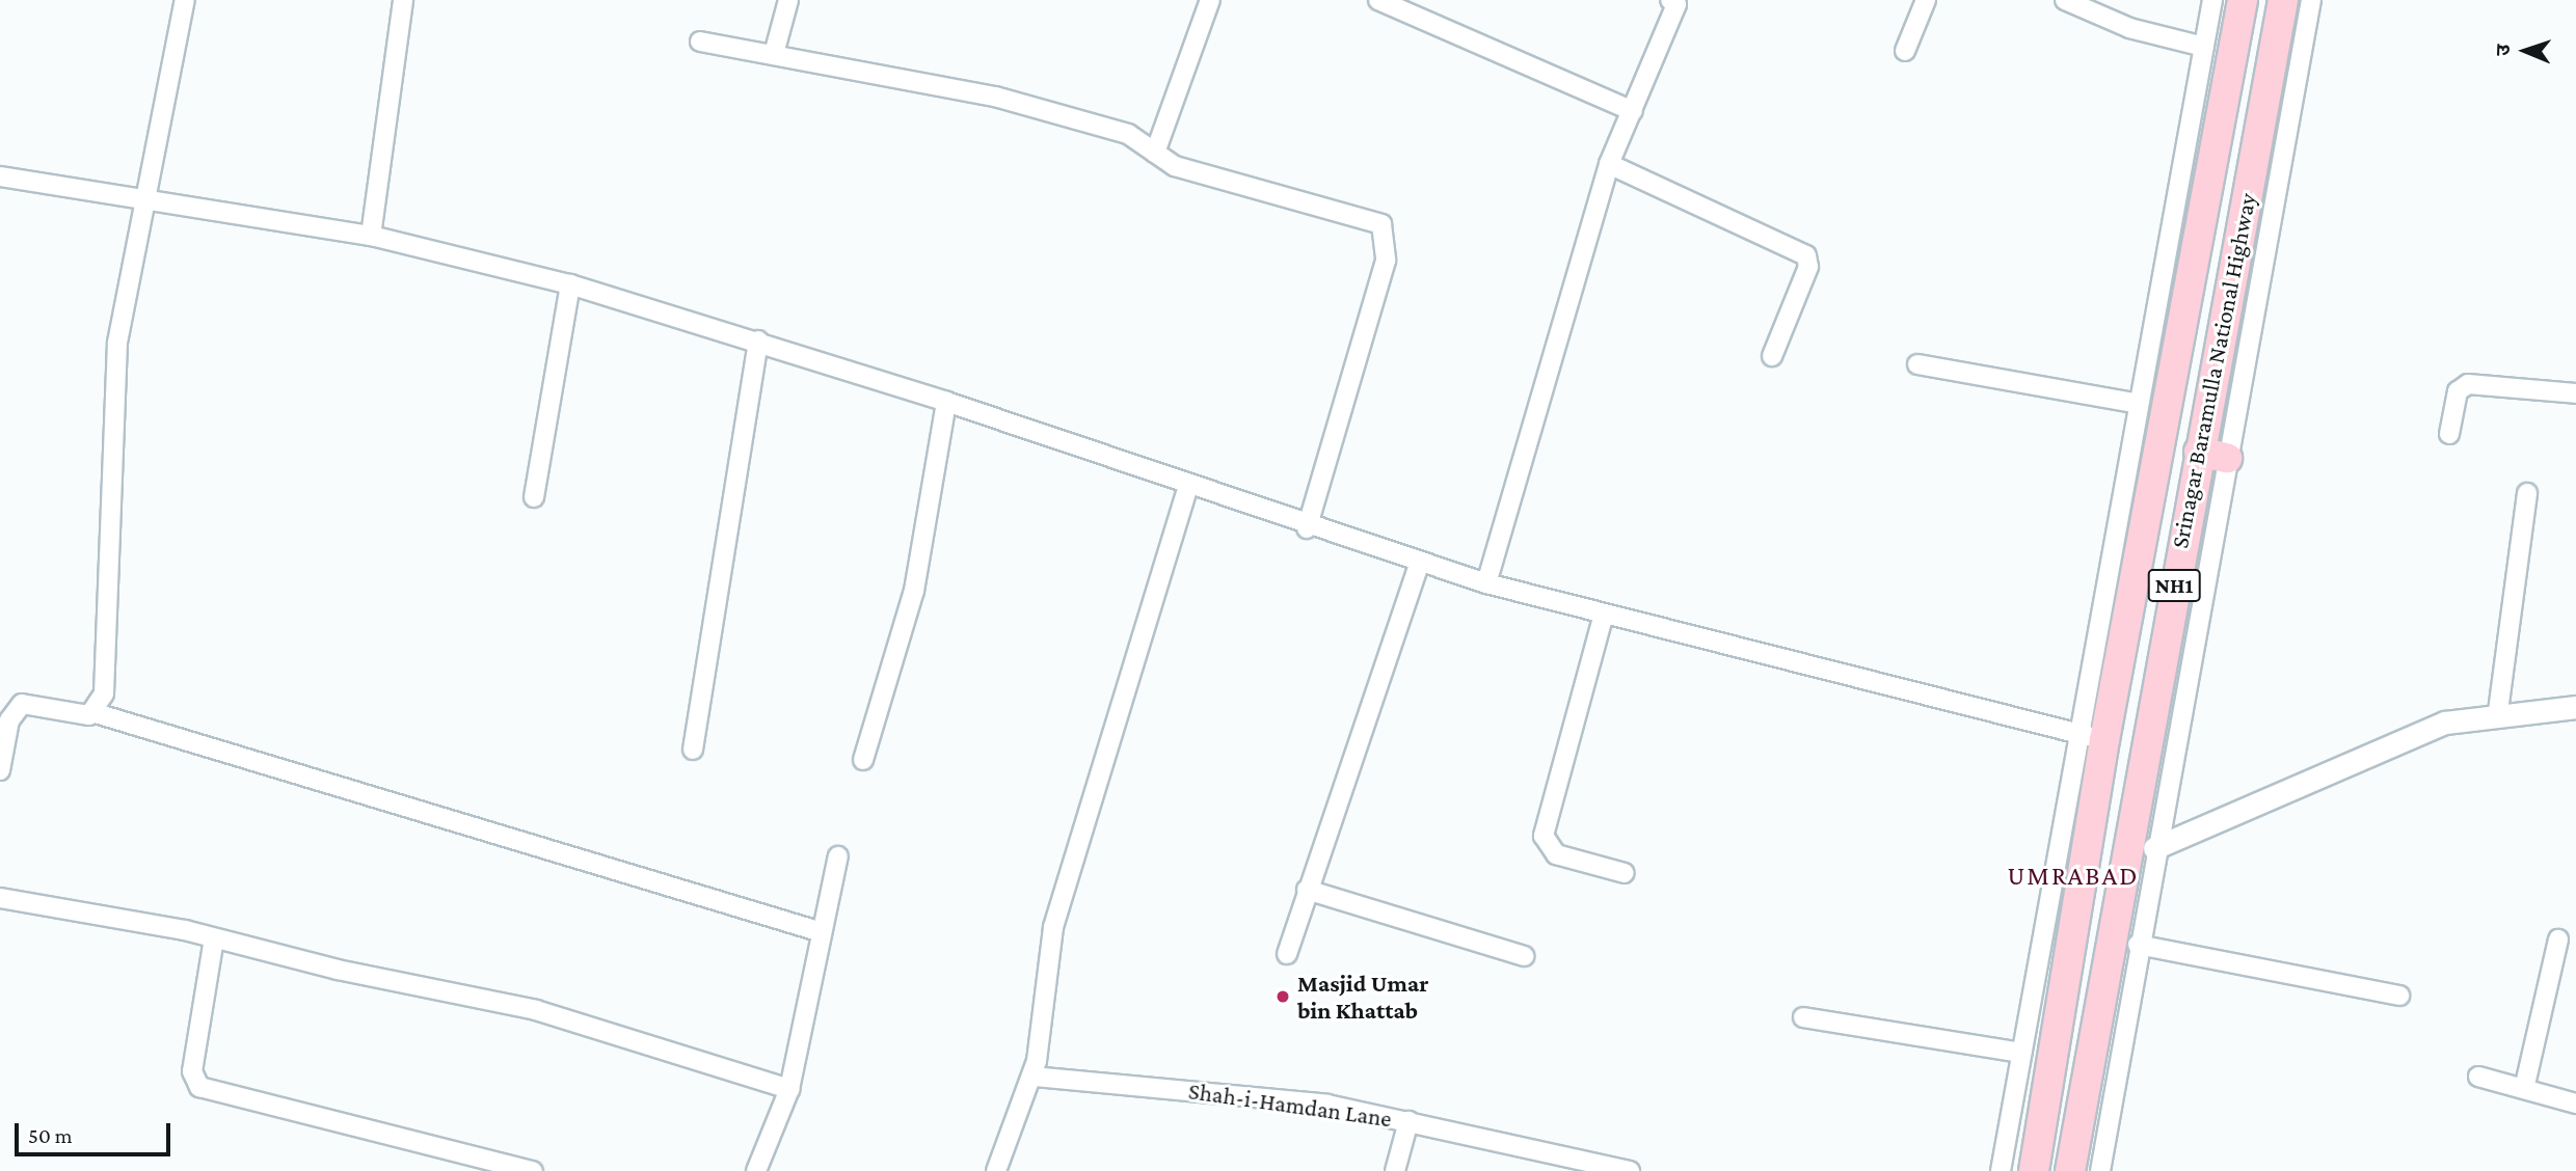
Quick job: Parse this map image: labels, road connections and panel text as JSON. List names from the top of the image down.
{
  "streets": {
    "highway": ["Srinagar Baramulla National Highway", "NH1"],
    "street": ["Shah-i-Hamdan Lane"]
  },
  "districts": ["UMRABAD"],
  "places": ["Masjid Umar bin Khattab"],
  "scale_bar": "50 m",
  "north": "left"
}
